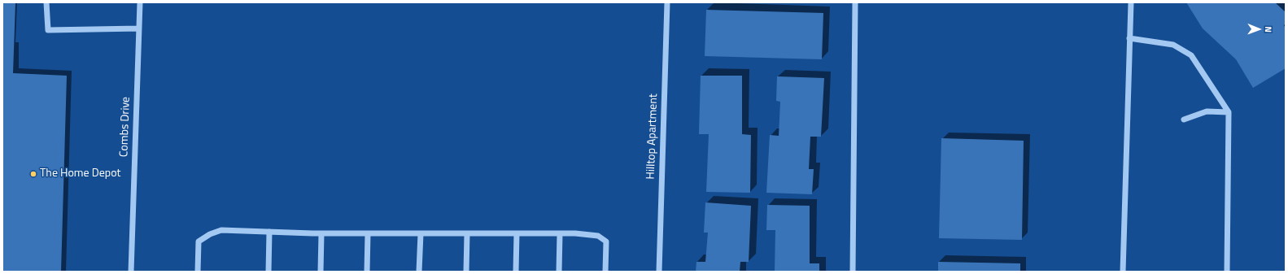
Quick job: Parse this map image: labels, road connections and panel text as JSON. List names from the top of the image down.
{
  "streets": {
    "street": ["Combs Drive", "Hilltop Apartment"]
  },
  "places": ["The Home Depot"],
  "north": "right"
}
